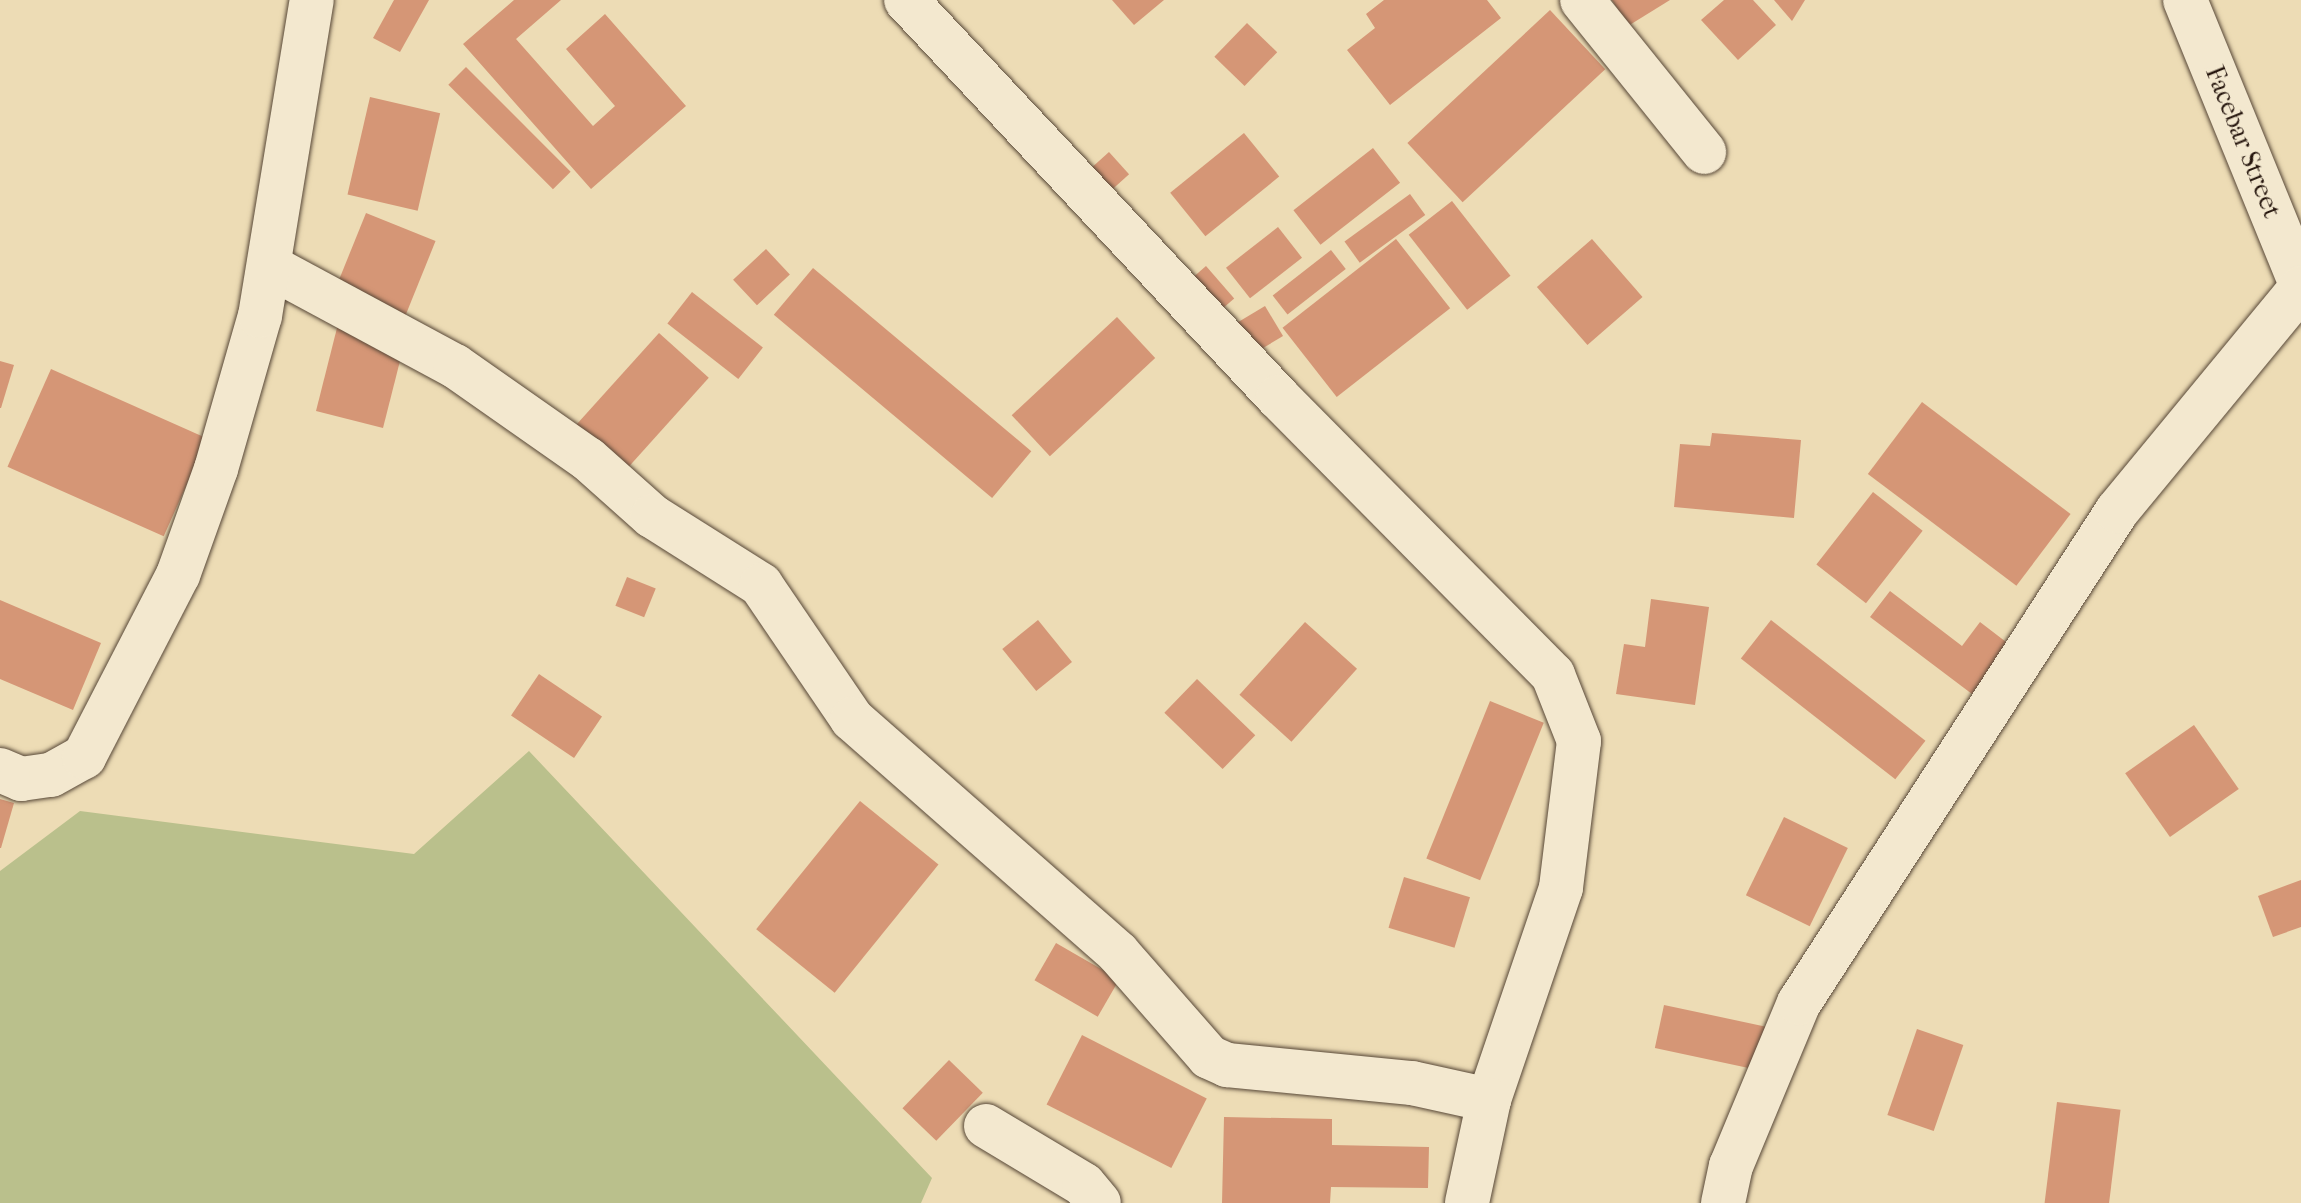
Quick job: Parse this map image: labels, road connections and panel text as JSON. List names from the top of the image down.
{
  "streets": {
    "street": ["Facebar Street"]
  }
}
